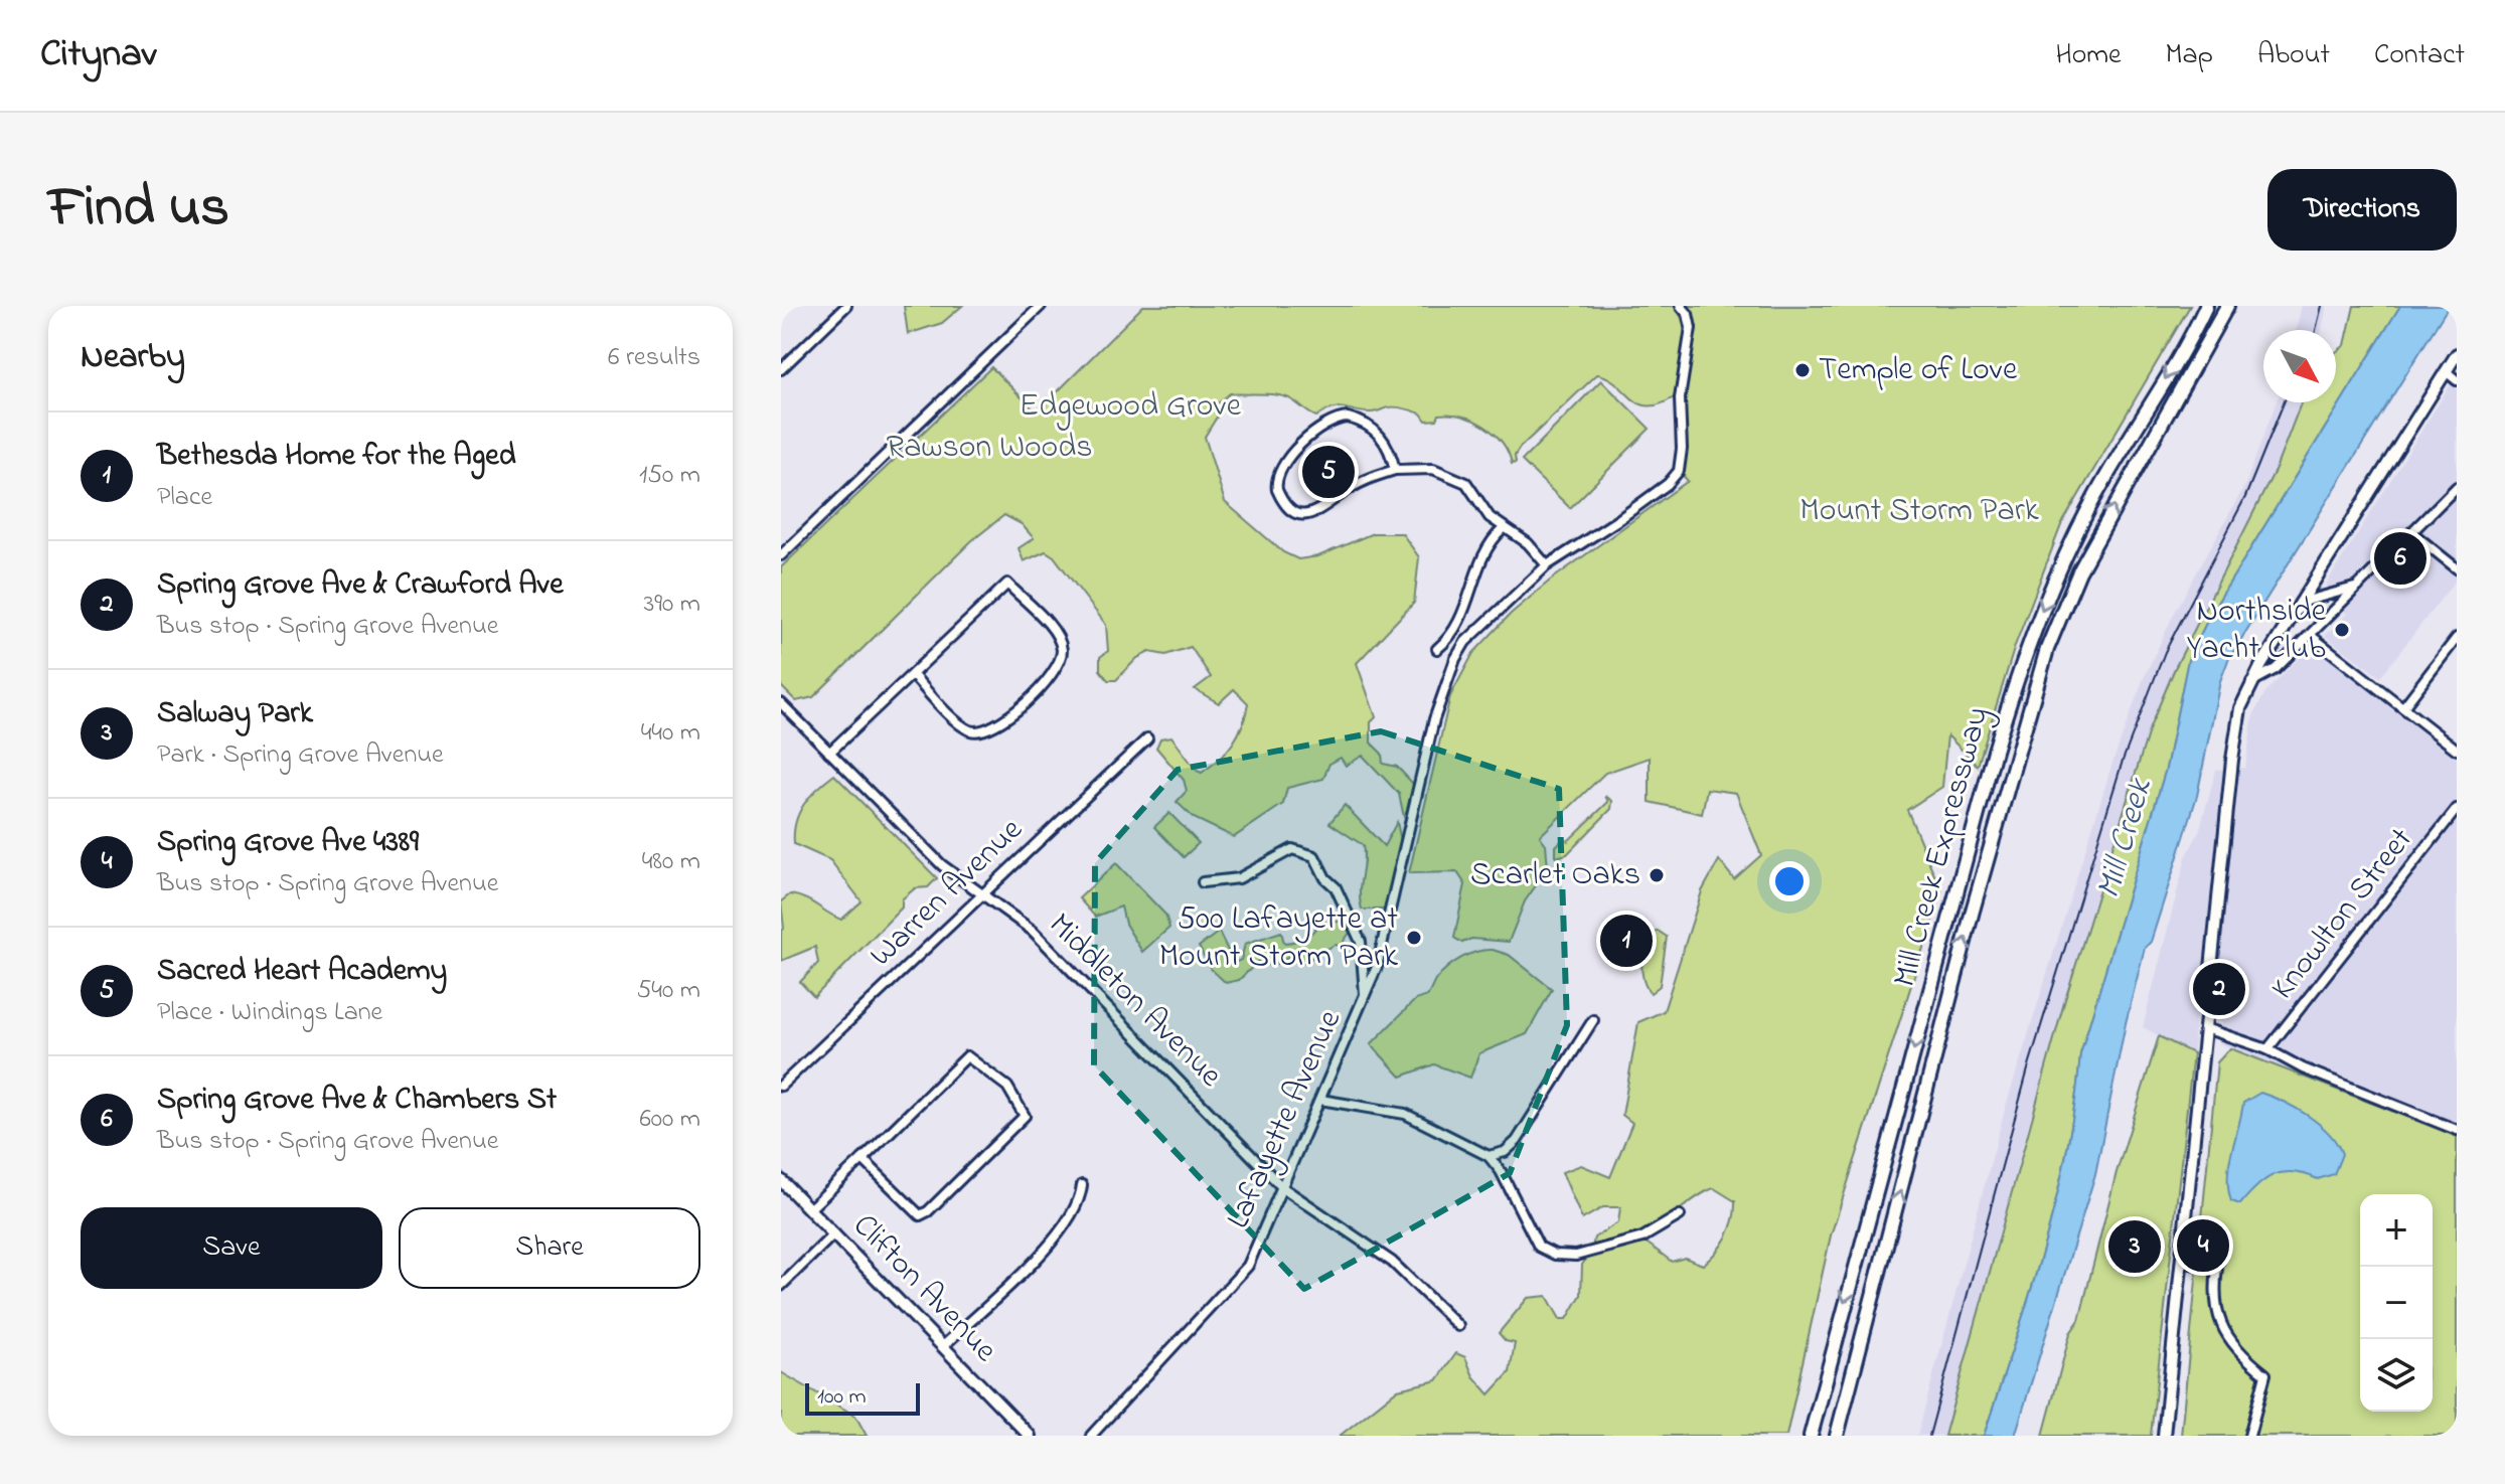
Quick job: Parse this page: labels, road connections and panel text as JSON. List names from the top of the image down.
{
  "streets": {
    "highway": ["Mill Creek Expressway"],
    "main road": ["Clifton Avenue"],
    "street": [
      "Warren Avenue",
      "Knowlton Street",
      "Middleton Avenue",
      "Lafayette Avenue"
    ]
  },
  "crossings": [
    ["Warren Avenue", "Middleton Avenue"],
    ["Middleton Avenue", "Lafayette Avenue"]
  ],
  "water": ["Mill Creek"],
  "parks": ["Edgewood Grove", "Rawson Woods", "Mount Storm Park"],
  "places": [
    "Temple of Love",
    "Northside Yacht Club",
    "Scarlet Oaks",
    "500 Lafayette at Mount Storm Park"
  ],
  "scale_bar": "100 m",
  "north": "bottom right",
  "page": {
    "header": "Citynav",
    "nav": [
      "Home",
      "Map",
      "About",
      "Contact"
    ],
    "title": "Find us",
    "buttons": [
      "Directions",
      ["Save", "Share"]
    ],
    "heading": ["Nearby", "6 results"],
    "list": [
      {
        "mark": "1",
        "name": "Bethesda Home for the Aged",
        "note": "Place",
        "value": "150 m"
      },
      {
        "mark": "2",
        "name": "Spring Grove Ave & Crawford Ave",
        "note": "Bus stop · Spring Grove Avenue",
        "value": "390 m"
      },
      {
        "mark": "3",
        "name": "Salway Park",
        "note": "Park · Spring Grove Avenue",
        "value": "440 m"
      },
      {
        "mark": "4",
        "name": "Spring Grove Ave 4389",
        "note": "Bus stop · Spring Grove Avenue",
        "value": "480 m"
      },
      {
        "mark": "5",
        "name": "Sacred Heart Academy",
        "note": "Place · Windings Lane",
        "value": "540 m"
      },
      {
        "mark": "6",
        "name": "Spring Grove Ave & Chambers St",
        "note": "Bus stop · Spring Grove Avenue",
        "value": "600 m"
      }
    ],
    "pins": [
      "5",
      "6",
      "1",
      "2",
      "4",
      "3"
    ],
    "map_buttons": ["+", "−"],
    "scale": "100 m"
  }
}
